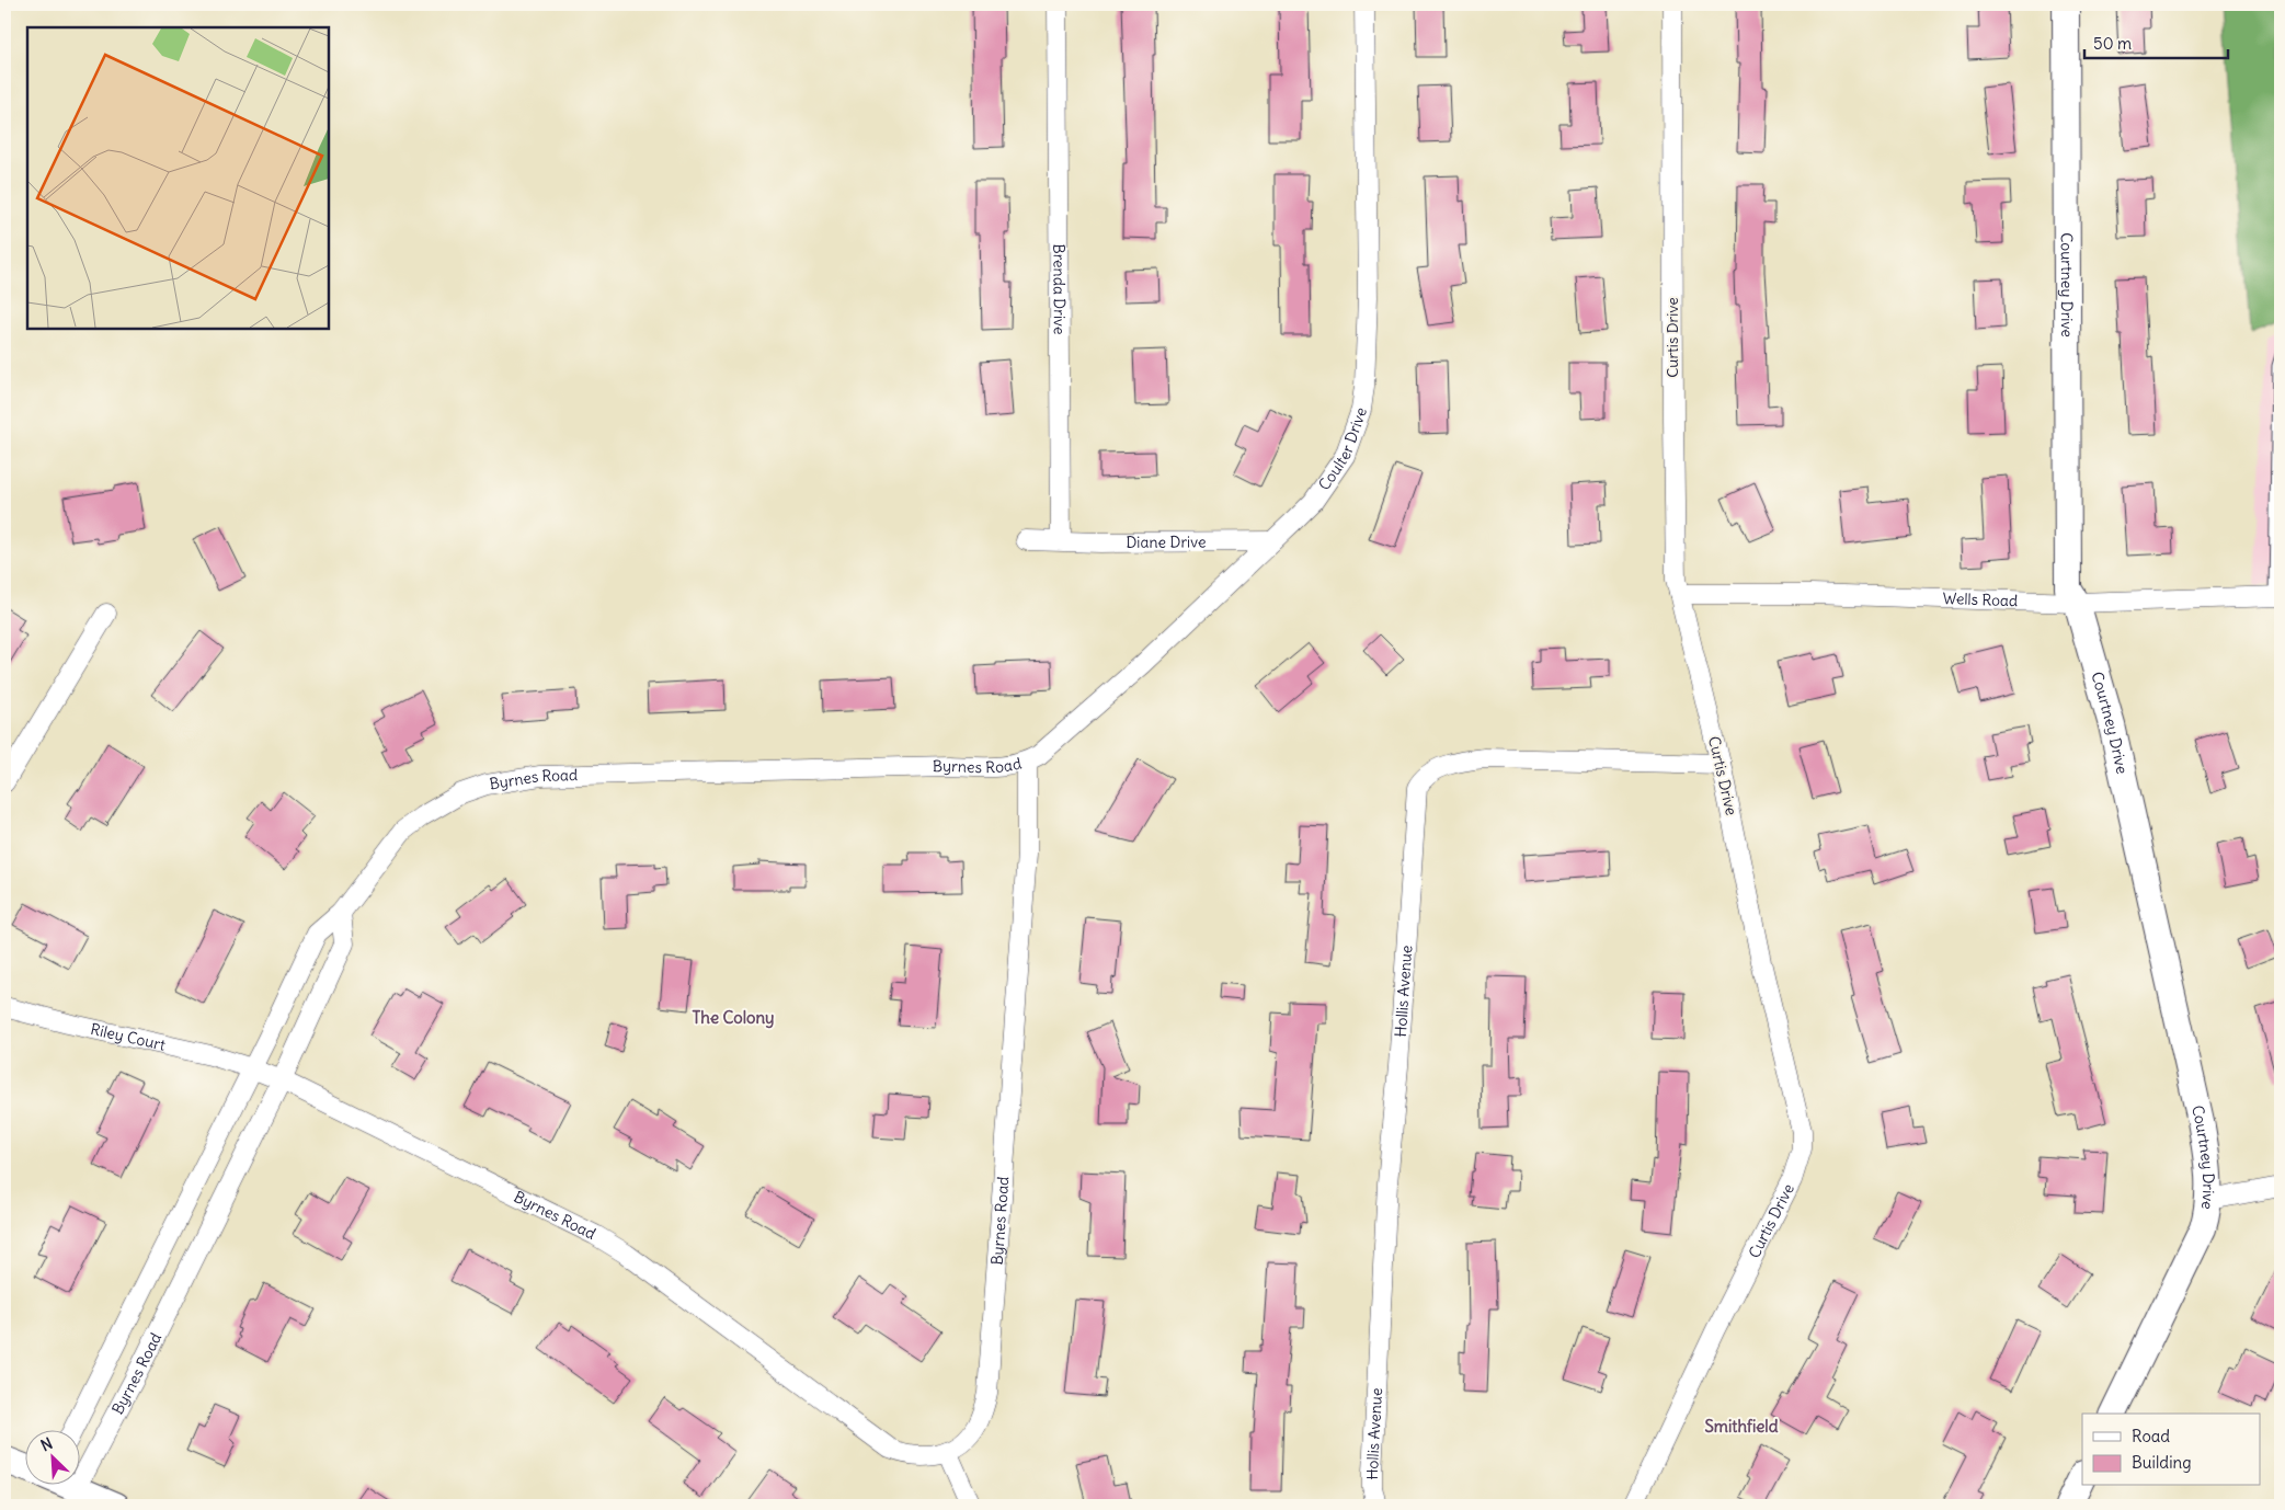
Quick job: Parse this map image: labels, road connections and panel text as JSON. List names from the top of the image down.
{
  "streets": {
    "street": [
      "Courtney Drive",
      "Brenda Drive",
      "Curtis Drive",
      "Coulter Drive",
      "Diane Drive",
      "Wells Road",
      "Byrnes Road",
      "Hollis Avenue",
      "Riley Court"
    ]
  },
  "crossings": [
    ["Courtney Drive", "Wells Road"],
    ["Brenda Drive", "Diane Drive"],
    ["Curtis Drive", "Wells Road"],
    ["Curtis Drive", "Hollis Avenue"],
    ["Coulter Drive", "Diane Drive"],
    ["Coulter Drive", "Byrnes Road"],
    ["Byrnes Road", "Riley Court"]
  ],
  "districts": ["The Colony", "Smithfield"],
  "legend": ["Road", "Building"],
  "scale_bar": "50 m",
  "north": "top left"
}
